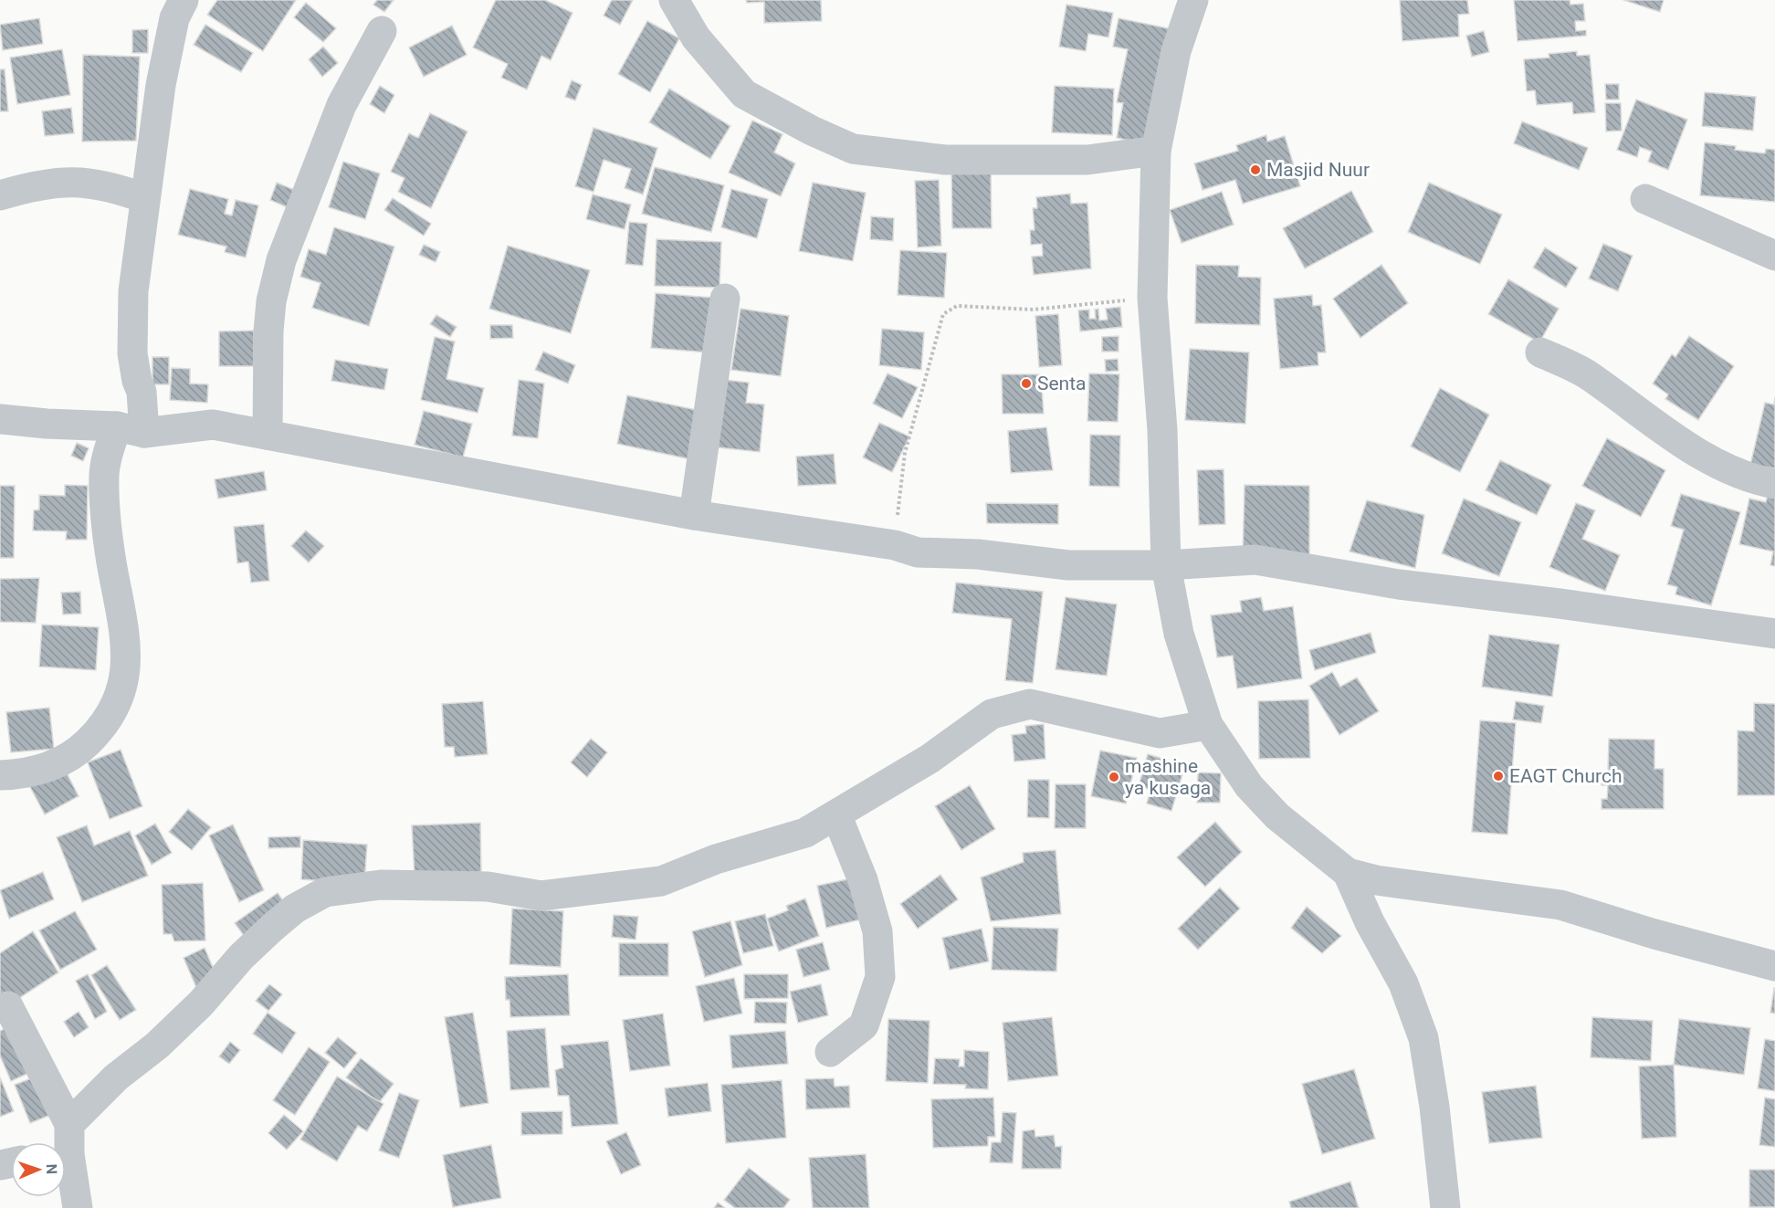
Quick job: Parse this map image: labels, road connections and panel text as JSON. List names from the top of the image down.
{
  "places": [
    "Masjid Nuur",
    "Senta",
    "EAGT Church",
    "mashine ya kusaga"
  ],
  "north": "right"
}
